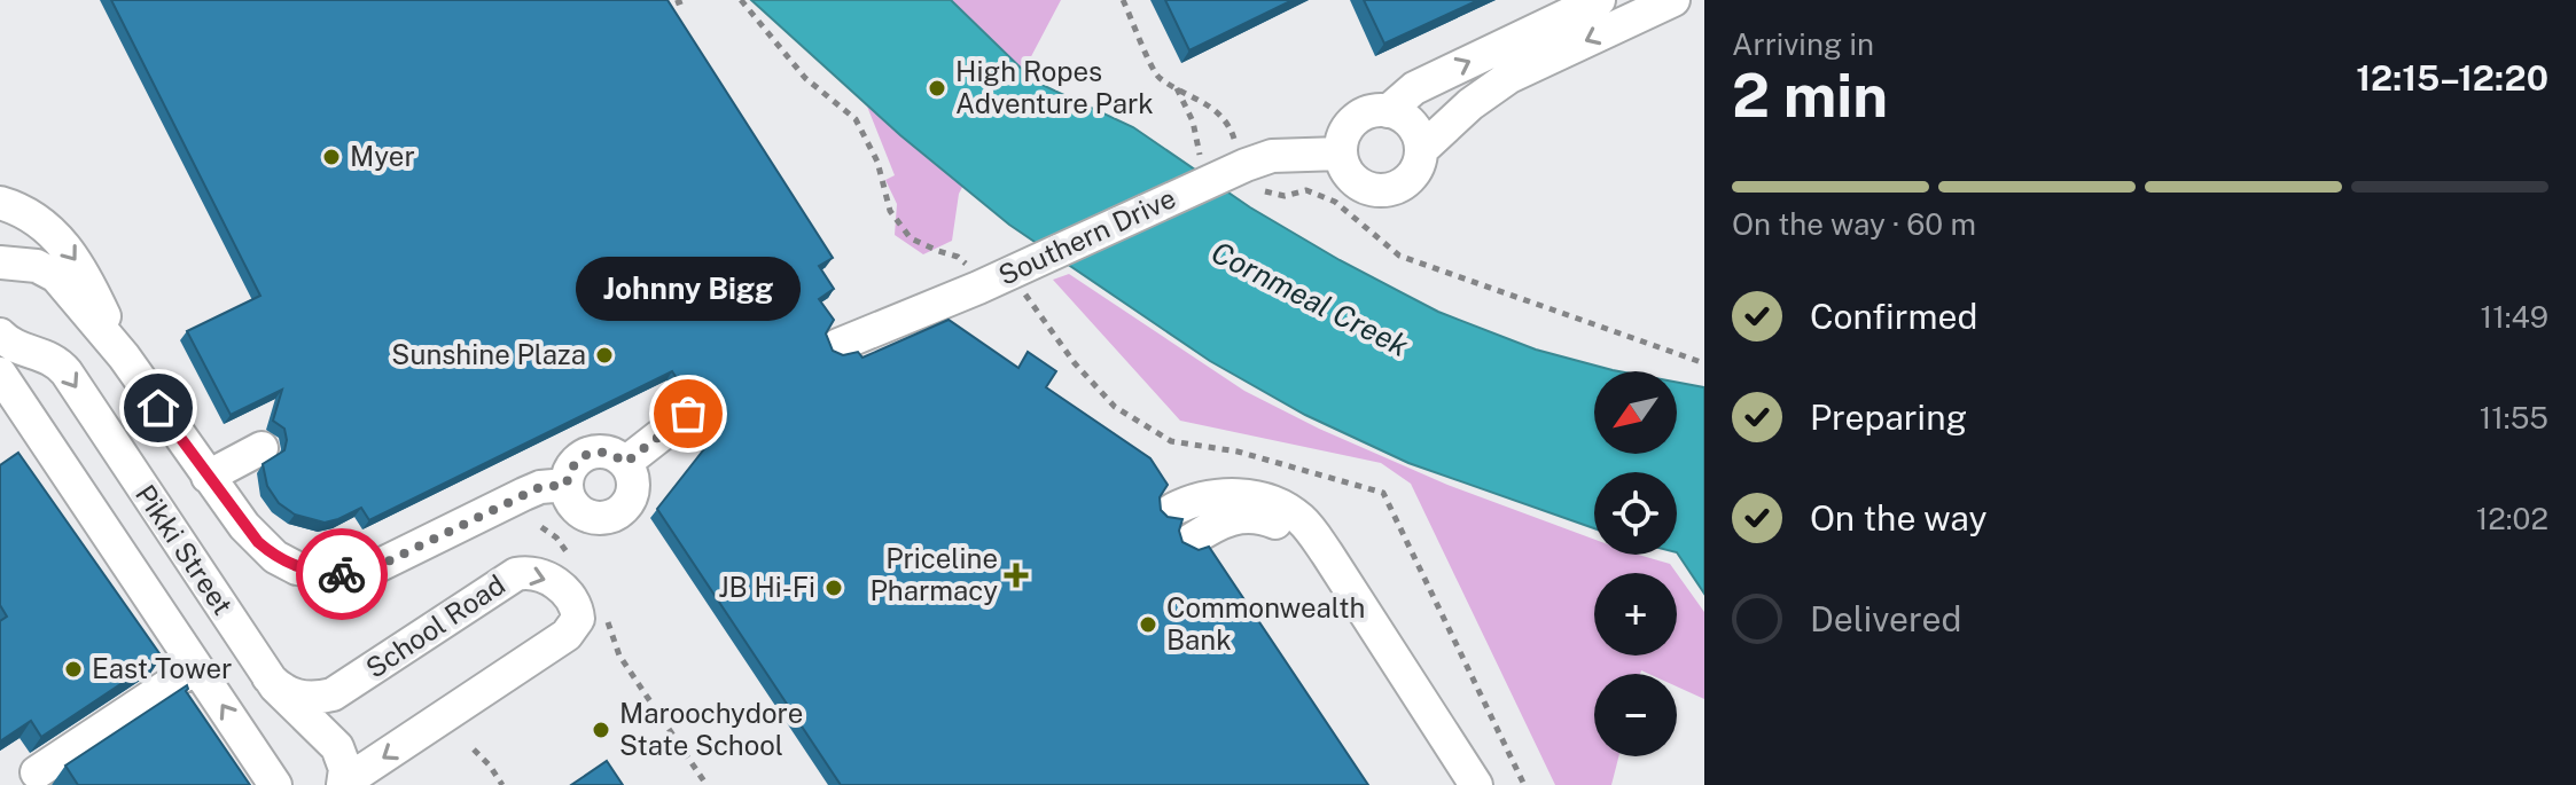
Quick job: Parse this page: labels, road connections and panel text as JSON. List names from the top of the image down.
{
  "streets": {
    "street": ["Southern Drive", "Pikki Street", "School Road"]
  },
  "crossings": [
    ["Pikki Street", "School Road"]
  ],
  "water": ["Cornmeal Creek"],
  "places": {
    "other": [
      "High Ropes Adventure Park",
      "Myer",
      "Sunshine Plaza",
      "Johnny Bigg",
      "JB Hi-Fi",
      "Commonwealth Bank",
      "East Tower",
      "Maroochydore State School"
    ],
    "health": ["Priceline Pharmacy"]
  },
  "north": "bottom left",
  "page": {
    "heading": ["2 min", "Arriving in", "12:15–12:20"],
    "bar": "On the way · 60 m",
    "bubble": "Johnny Bigg",
    "list": [
      ["Confirmed", "11:49"],
      ["Preparing", "11:55"],
      ["On the way", "12:02"],
      "Delivered"
    ],
    "map_buttons": ["+", "−"]
  }
}
